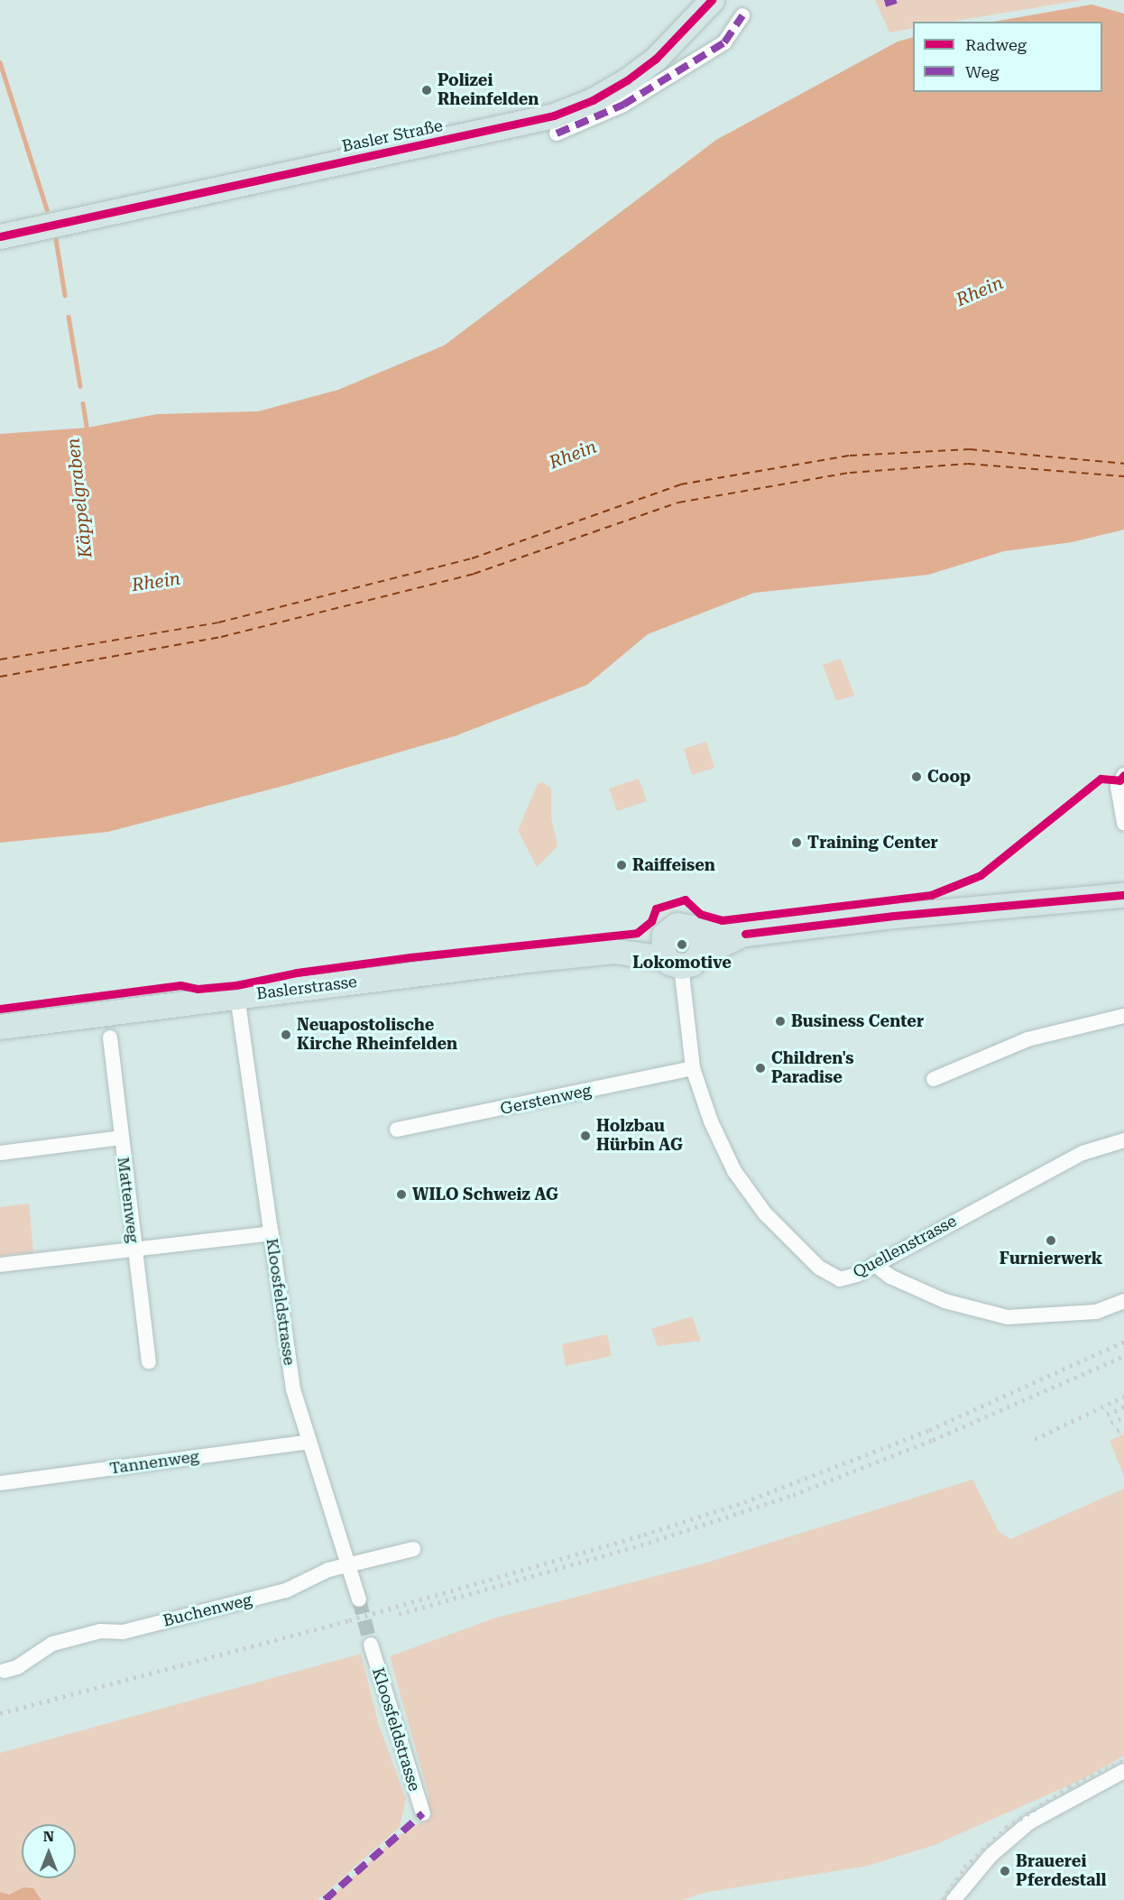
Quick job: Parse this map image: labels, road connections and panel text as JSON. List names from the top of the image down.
{
  "streets": {
    "main road": ["Basler Straße", "Baslerstrasse"],
    "street": [
      "Gerstenweg",
      "Mattenweg",
      "Quellenstrasse",
      "Kloosfeldstrasse",
      "Tannenweg",
      "Buchenweg"
    ]
  },
  "crossings": [
    ["Baslerstrasse", "Quellenstrasse"],
    ["Baslerstrasse", "Kloosfeldstrasse"],
    ["Gerstenweg", "Quellenstrasse"],
    ["Kloosfeldstrasse", "Tannenweg"],
    ["Kloosfeldstrasse", "Buchenweg"]
  ],
  "water": ["Rhein", "Käppelgraben"],
  "places": [
    "Polizei Rheinfelden",
    "Coop",
    "Training Center",
    "Raiffeisen",
    "Lokomotive",
    "Business Center",
    "Neuapostolische Kirche Rheinfelden",
    "Children's Paradise",
    "Holzbau Hürbin AG",
    "WILO Schweiz AG",
    "Furnierwerk",
    "Brauerei Pferdestall"
  ],
  "legend": ["Radweg", "Weg"],
  "north": "top"
}
